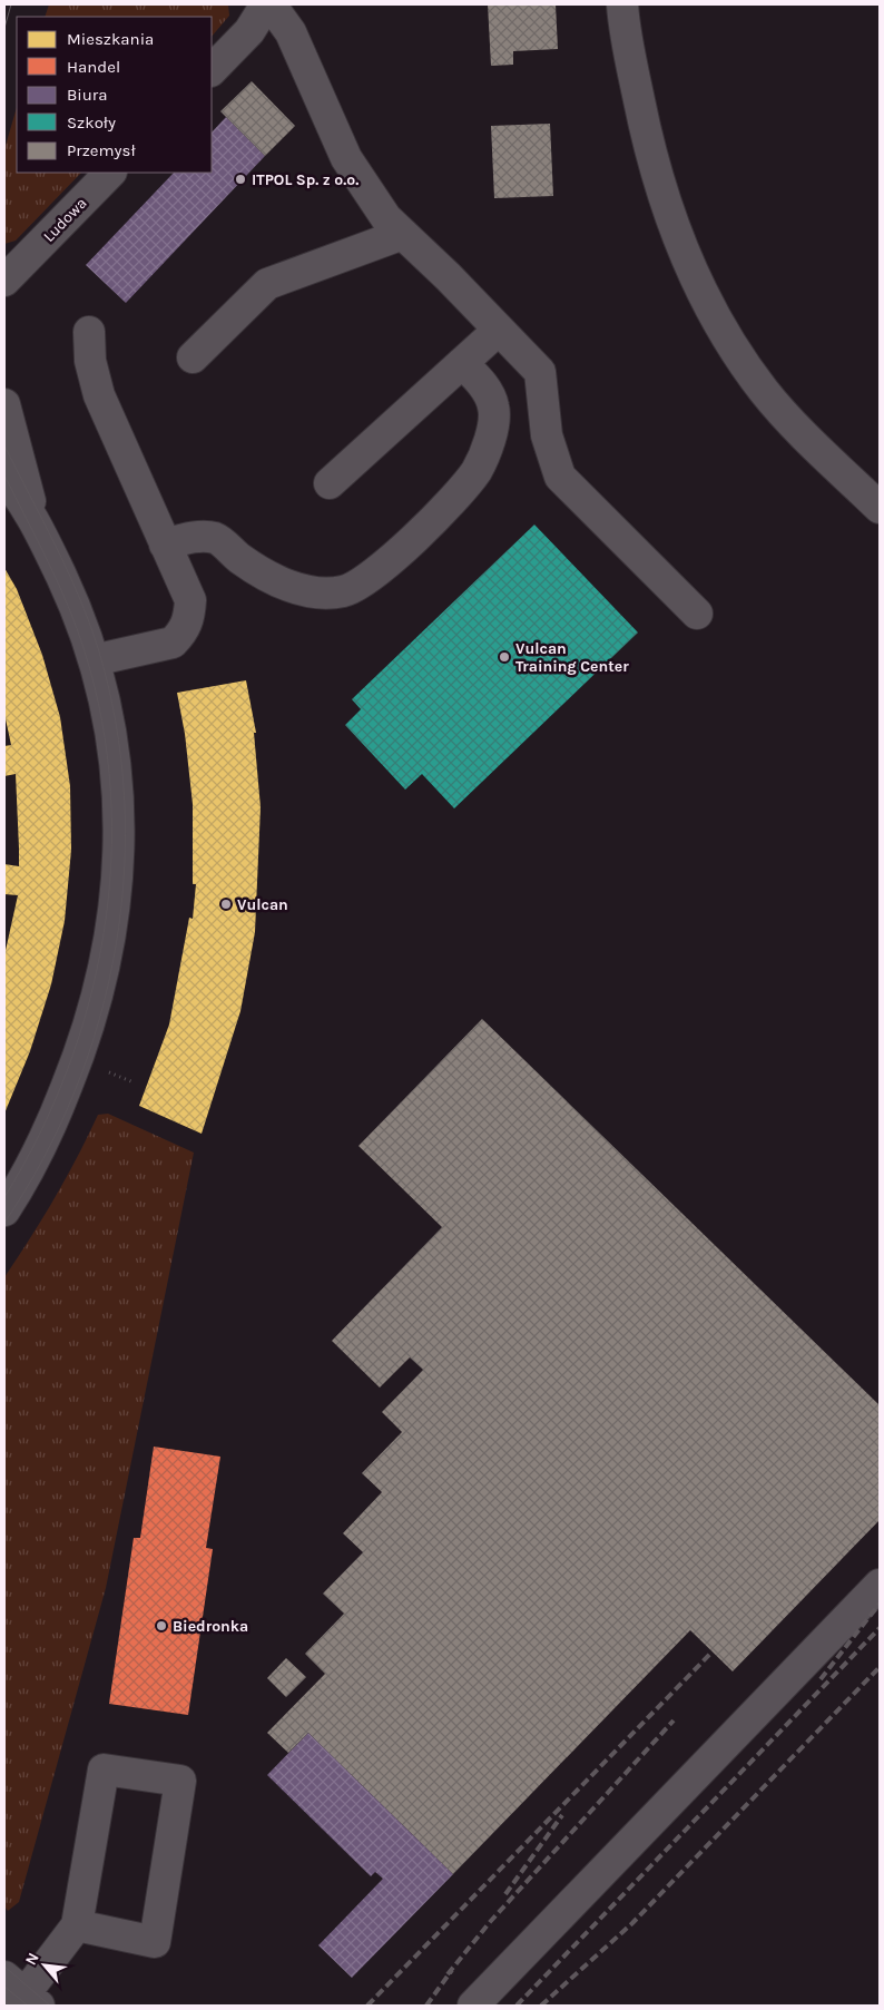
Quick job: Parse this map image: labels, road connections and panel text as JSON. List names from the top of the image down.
{
  "streets": {
    "street": ["Ludowa"]
  },
  "places": [
    "ITPOL Sp. z o.o.",
    "Vulcan Training Center",
    "Vulcan",
    "Biedronka"
  ],
  "legend": [
    "Mieszkania",
    "Handel",
    "Biura",
    "Szkoły",
    "Przemysł"
  ],
  "north": "top left"
}
